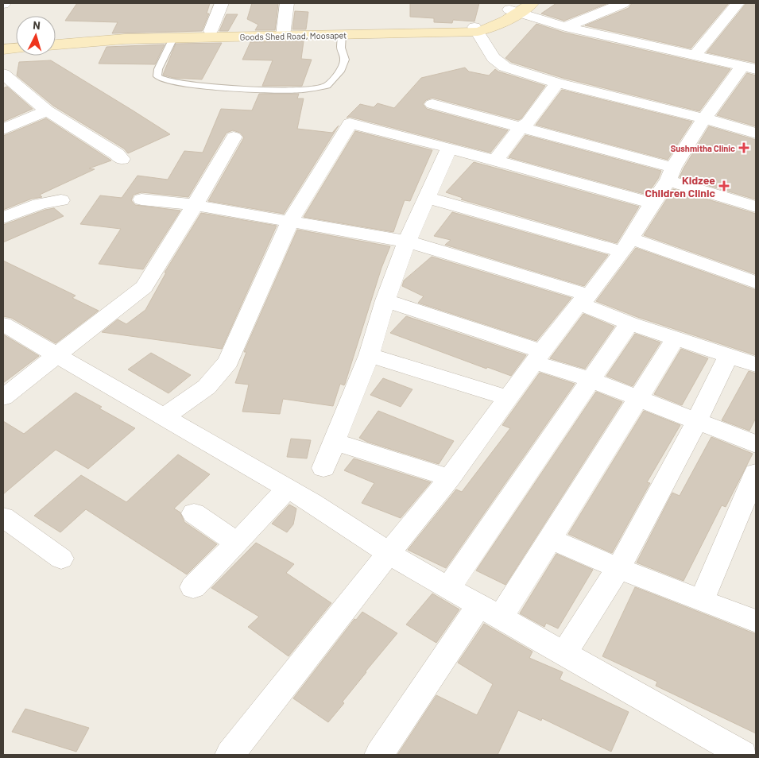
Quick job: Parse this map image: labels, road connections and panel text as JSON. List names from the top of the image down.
{
  "streets": {
    "street": ["Goods Shed Road, Moosapet"]
  },
  "places": {
    "health": ["Sushmitha Clinic", "Kidzee Children Clinic"]
  },
  "north": "top"
}
